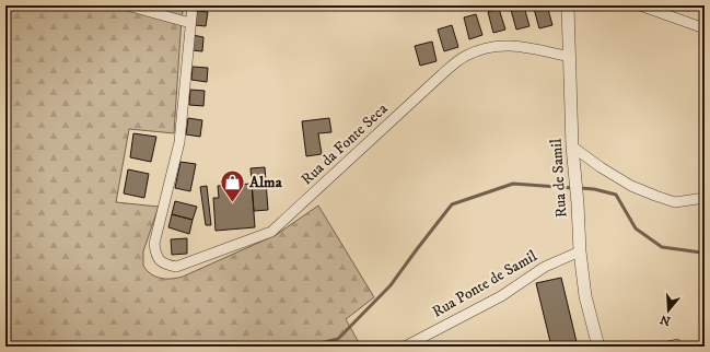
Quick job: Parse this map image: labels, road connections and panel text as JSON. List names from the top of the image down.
{
  "streets": {
    "street": ["Rua da Fonte Seca", "Rua de Samil", "Rua Ponte de Samil"]
  },
  "crossings": [
    ["Rua da Fonte Seca", "Rua de Samil"],
    ["Rua de Samil", "Rua Ponte de Samil"]
  ],
  "places": {
    "shop": ["Alma"]
  },
  "north": "bottom"
}
